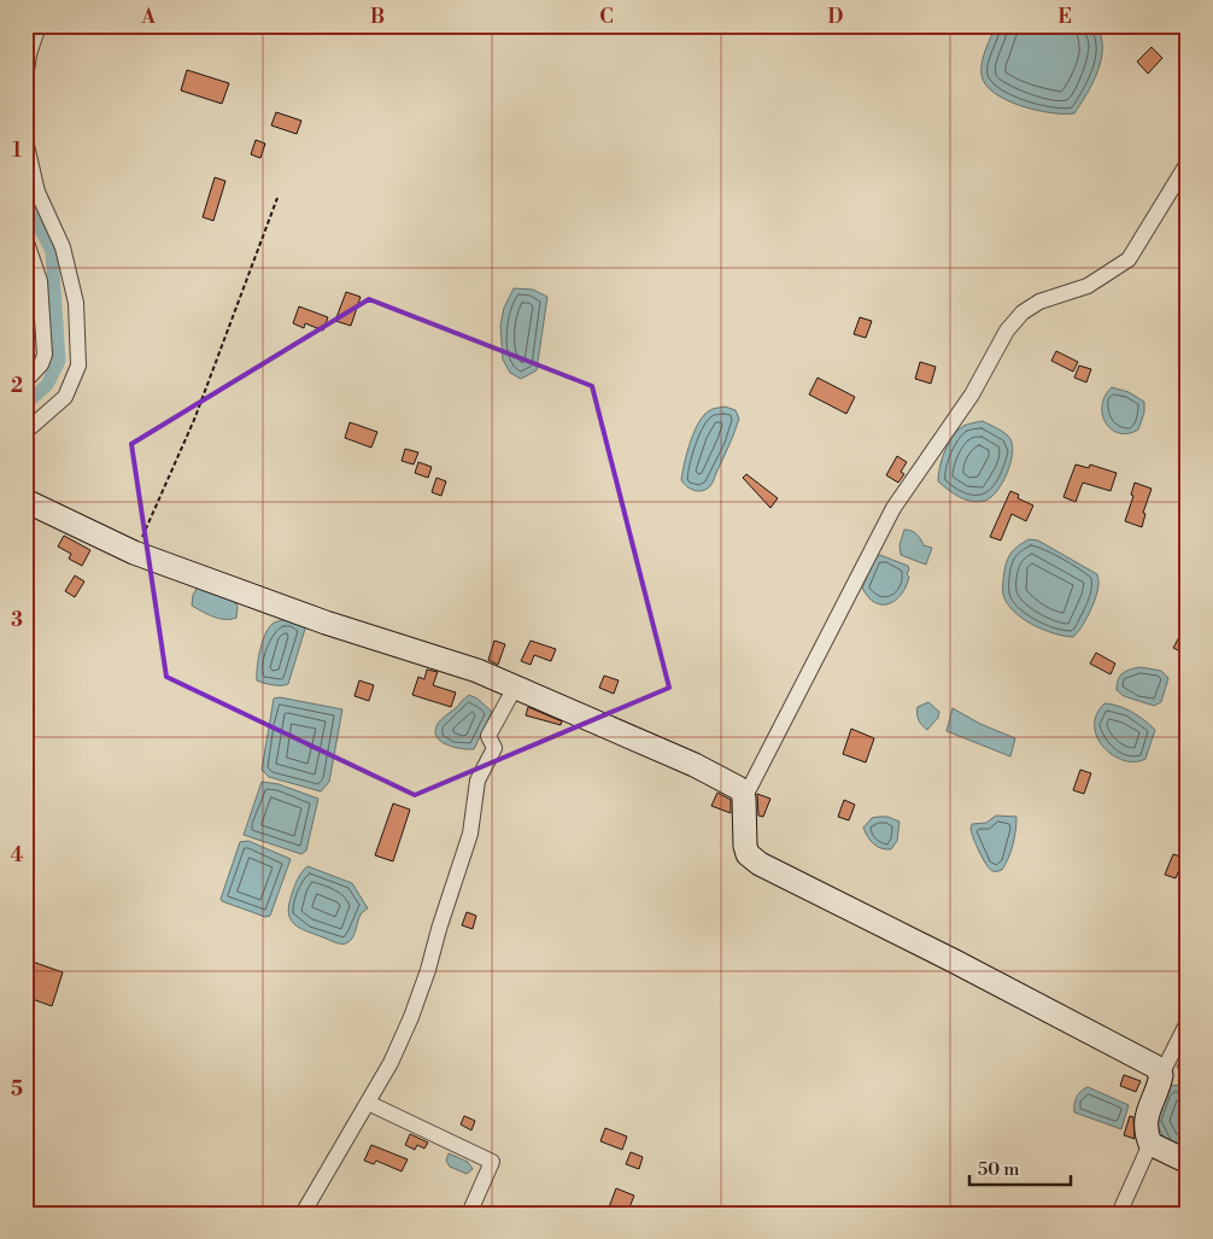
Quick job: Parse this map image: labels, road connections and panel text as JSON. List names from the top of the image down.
{
  "scale_bar": "50 m",
  "grid": {
    "columns": [
      "A",
      "B",
      "C",
      "D",
      "E"
    ],
    "rows": [
      "1",
      "2",
      "3",
      "4",
      "5"
    ]
  }
}
